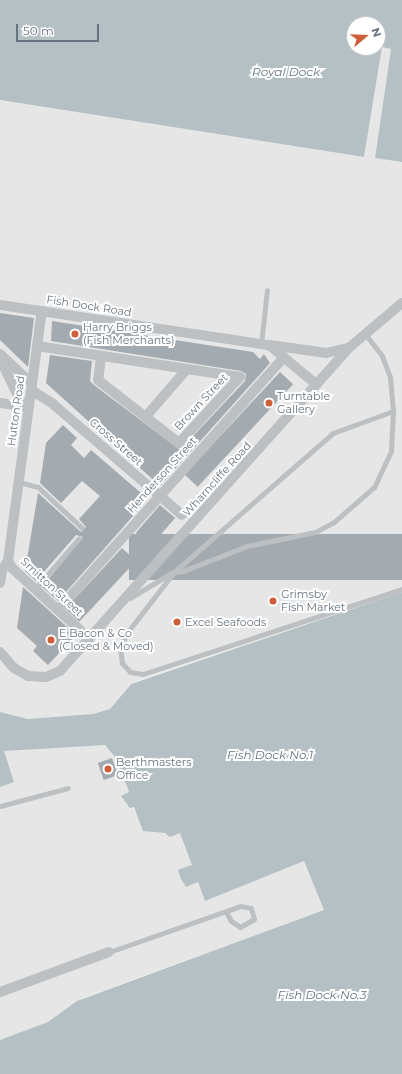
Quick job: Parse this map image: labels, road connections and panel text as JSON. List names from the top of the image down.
{
  "streets": {
    "street": [
      "Fish Dock Road",
      "Brown Street",
      "Hutton Road",
      "Cross Street",
      "Henderson Street",
      "Wharncliffe Road",
      "Smitton Street"
    ]
  },
  "crossings": [
    ["Fish Dock Road", "Hutton Road"],
    ["Fish Dock Road", "Wharncliffe Road"],
    ["Hutton Road", "Cross Street"],
    ["Hutton Road", "Smitton Street"],
    ["Cross Street", "Henderson Street"],
    ["Henderson Street", "Smitton Street"]
  ],
  "water": ["Royal Dock", "Fish Dock No.1", "Fish Dock No.3"],
  "places": [
    "Harry Briggs (Fish Merchants)",
    "Turntable Gallery",
    "Grimsby Fish Market",
    "Excel Seafoods",
    "E Bacon & Co (Closed & Moved)",
    "Berthmasters Office"
  ],
  "scale_bar": "50 m",
  "north": "right"
}
